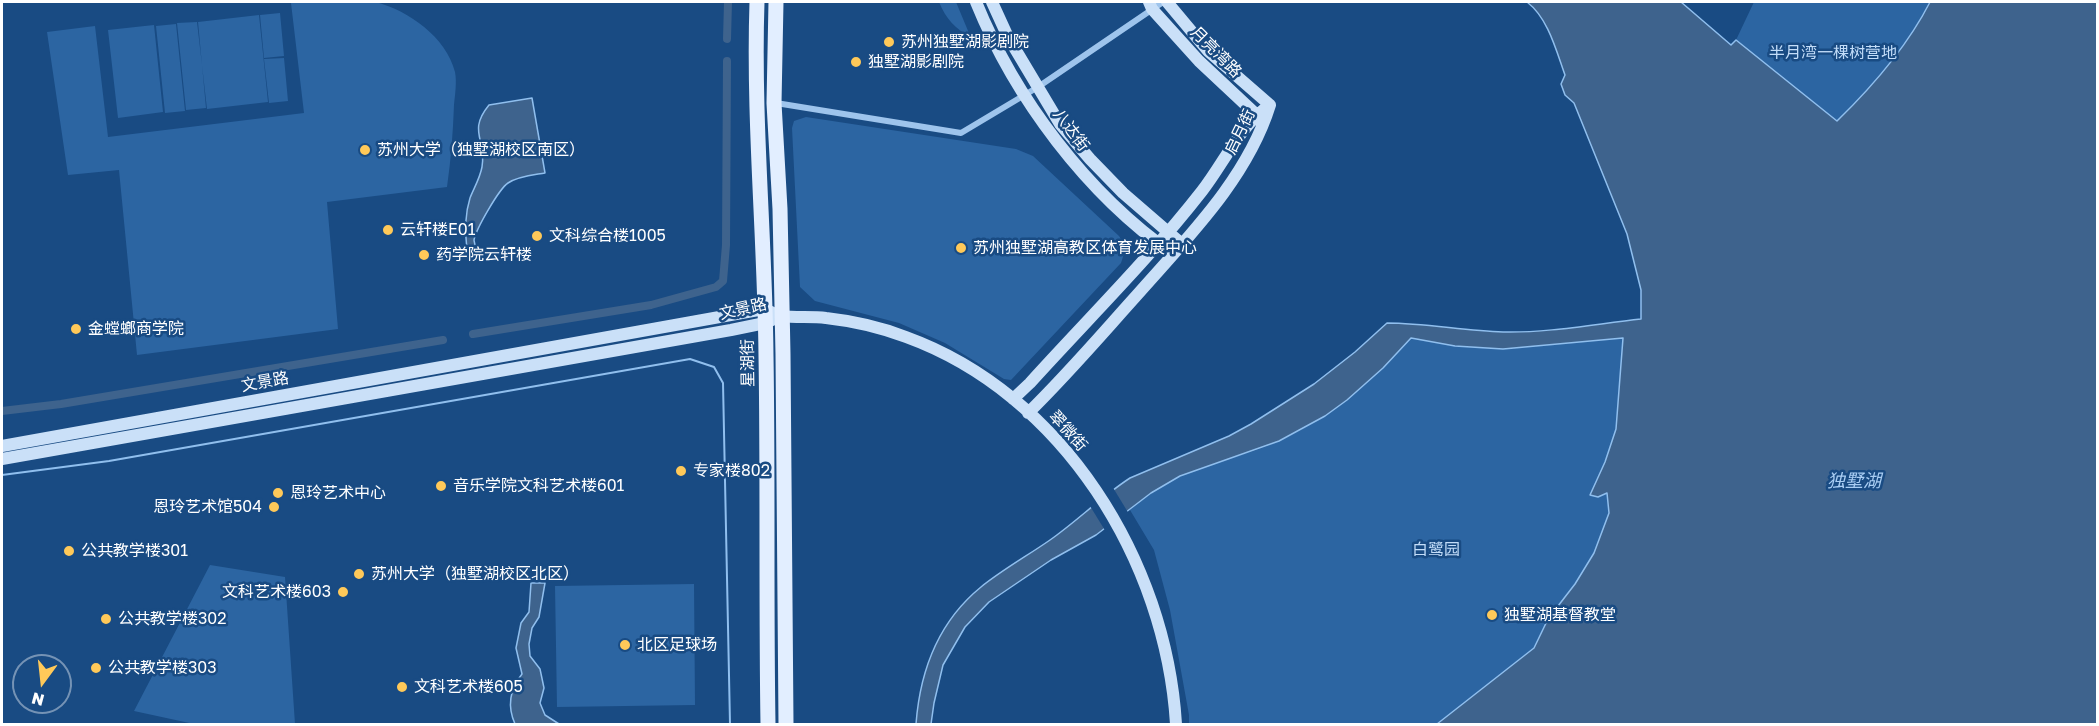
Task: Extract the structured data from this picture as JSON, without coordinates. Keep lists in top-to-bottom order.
{
  "streets": {
    "main road": ["星湖街"],
    "street": [
      "月亮湾路",
      "八达街",
      "启月街",
      "文景路",
      "翠微街"
    ]
  },
  "crossings": [
    ["月亮湾路", "启月街"],
    ["八达街", "启月街"],
    ["启月街", "翠微街"],
    ["文景路", "星湖街"],
    ["文景路", "翠微街"]
  ],
  "water": ["独墅湖"],
  "parks": ["半月湾一棵树营地", "白鹭园"],
  "places": [
    "苏州独墅湖影剧院",
    "独墅湖影剧院",
    "苏州大学（独墅湖校区南区）",
    "云轩楼E01",
    "文科综合楼1005",
    "苏州独墅湖高教区体育发展中心",
    "药学院云轩楼",
    "金螳螂商学院",
    "专家楼802",
    "音乐学院文科艺术楼601",
    "恩玲艺术中心",
    "恩玲艺术馆504",
    "公共教学楼301",
    "苏州大学（独墅湖校区北区）",
    "文科艺术楼603",
    "独墅湖基督教堂",
    "公共教学楼302",
    "北区足球场",
    "公共教学楼303",
    "文科艺术楼605"
  ],
  "north": "bottom"
}
